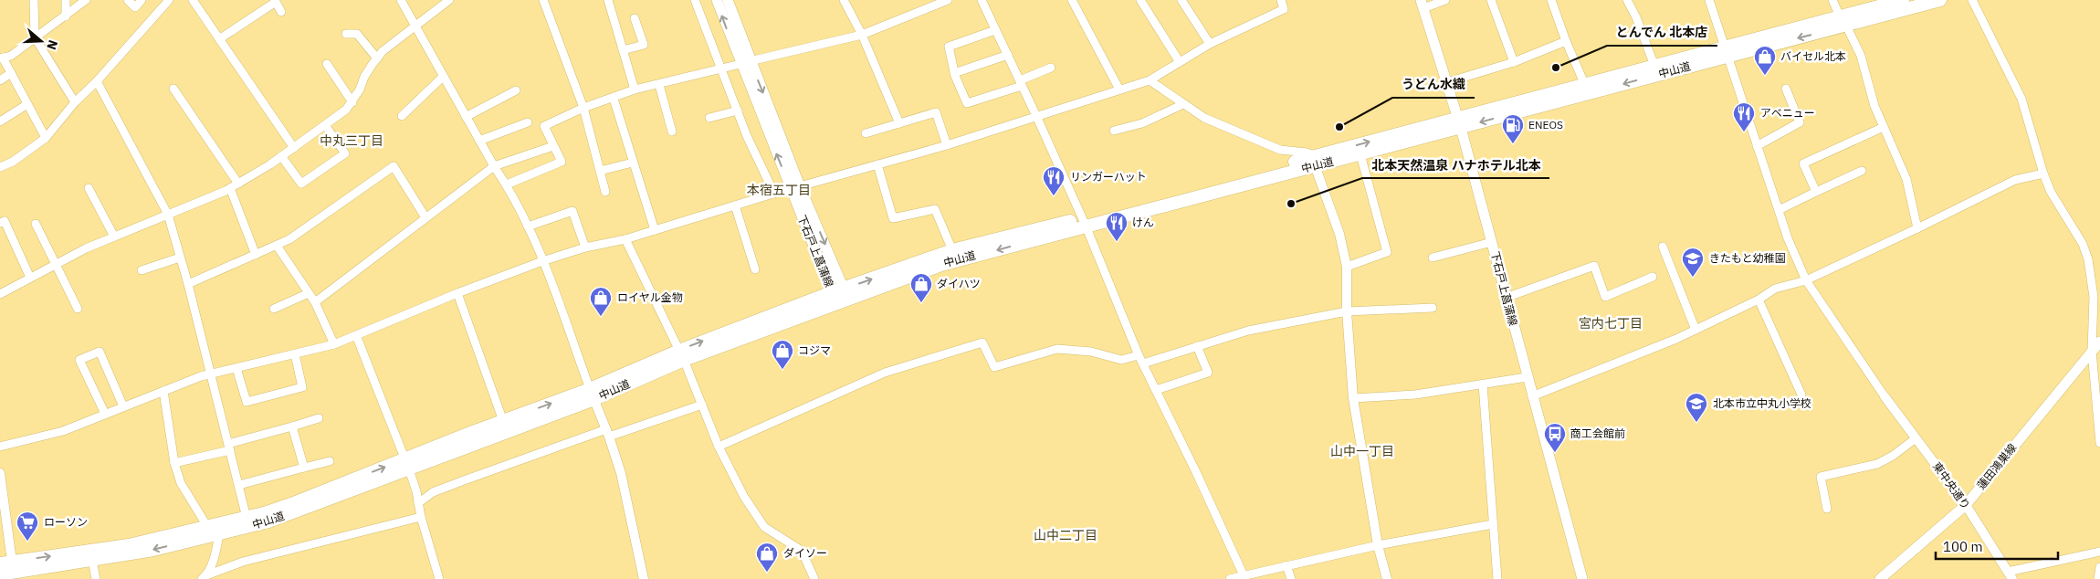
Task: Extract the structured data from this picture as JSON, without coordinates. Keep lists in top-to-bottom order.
{
  "streets": {
    "highway": ["中山道"],
    "main road": ["下石戸上菖蒲線", "蓮田鴻巣線"],
    "street": ["東中央通り"]
  },
  "crossings": [
    ["中山道", "下石戸上菖蒲線"],
    ["蓮田鴻巣線", "東中央通り"]
  ],
  "districts": [
    "中丸三丁目",
    "本宿五丁目",
    "宮内七丁目",
    "山中一丁目",
    "山中二丁目"
  ],
  "places": {
    "other": ["とんでん 北本店", "うどん水織", "北本天然温泉 ハナホテル北本"],
    "shop": [
      "バイセル北本",
      "ダイハツ",
      "ロイヤル金物",
      "コジマ",
      "ダイソー"
    ],
    "restaurant": ["アベニュー", "リンガーハット", "けん"],
    "fuel station": ["ENEOS"],
    "school or university": ["きたもと幼稚園", "北本市立中丸小学校"],
    "bus stop": ["商工会館前"],
    "supermarket": ["ローソン"]
  },
  "scale_bar": "100 m",
  "north": "right"
}
